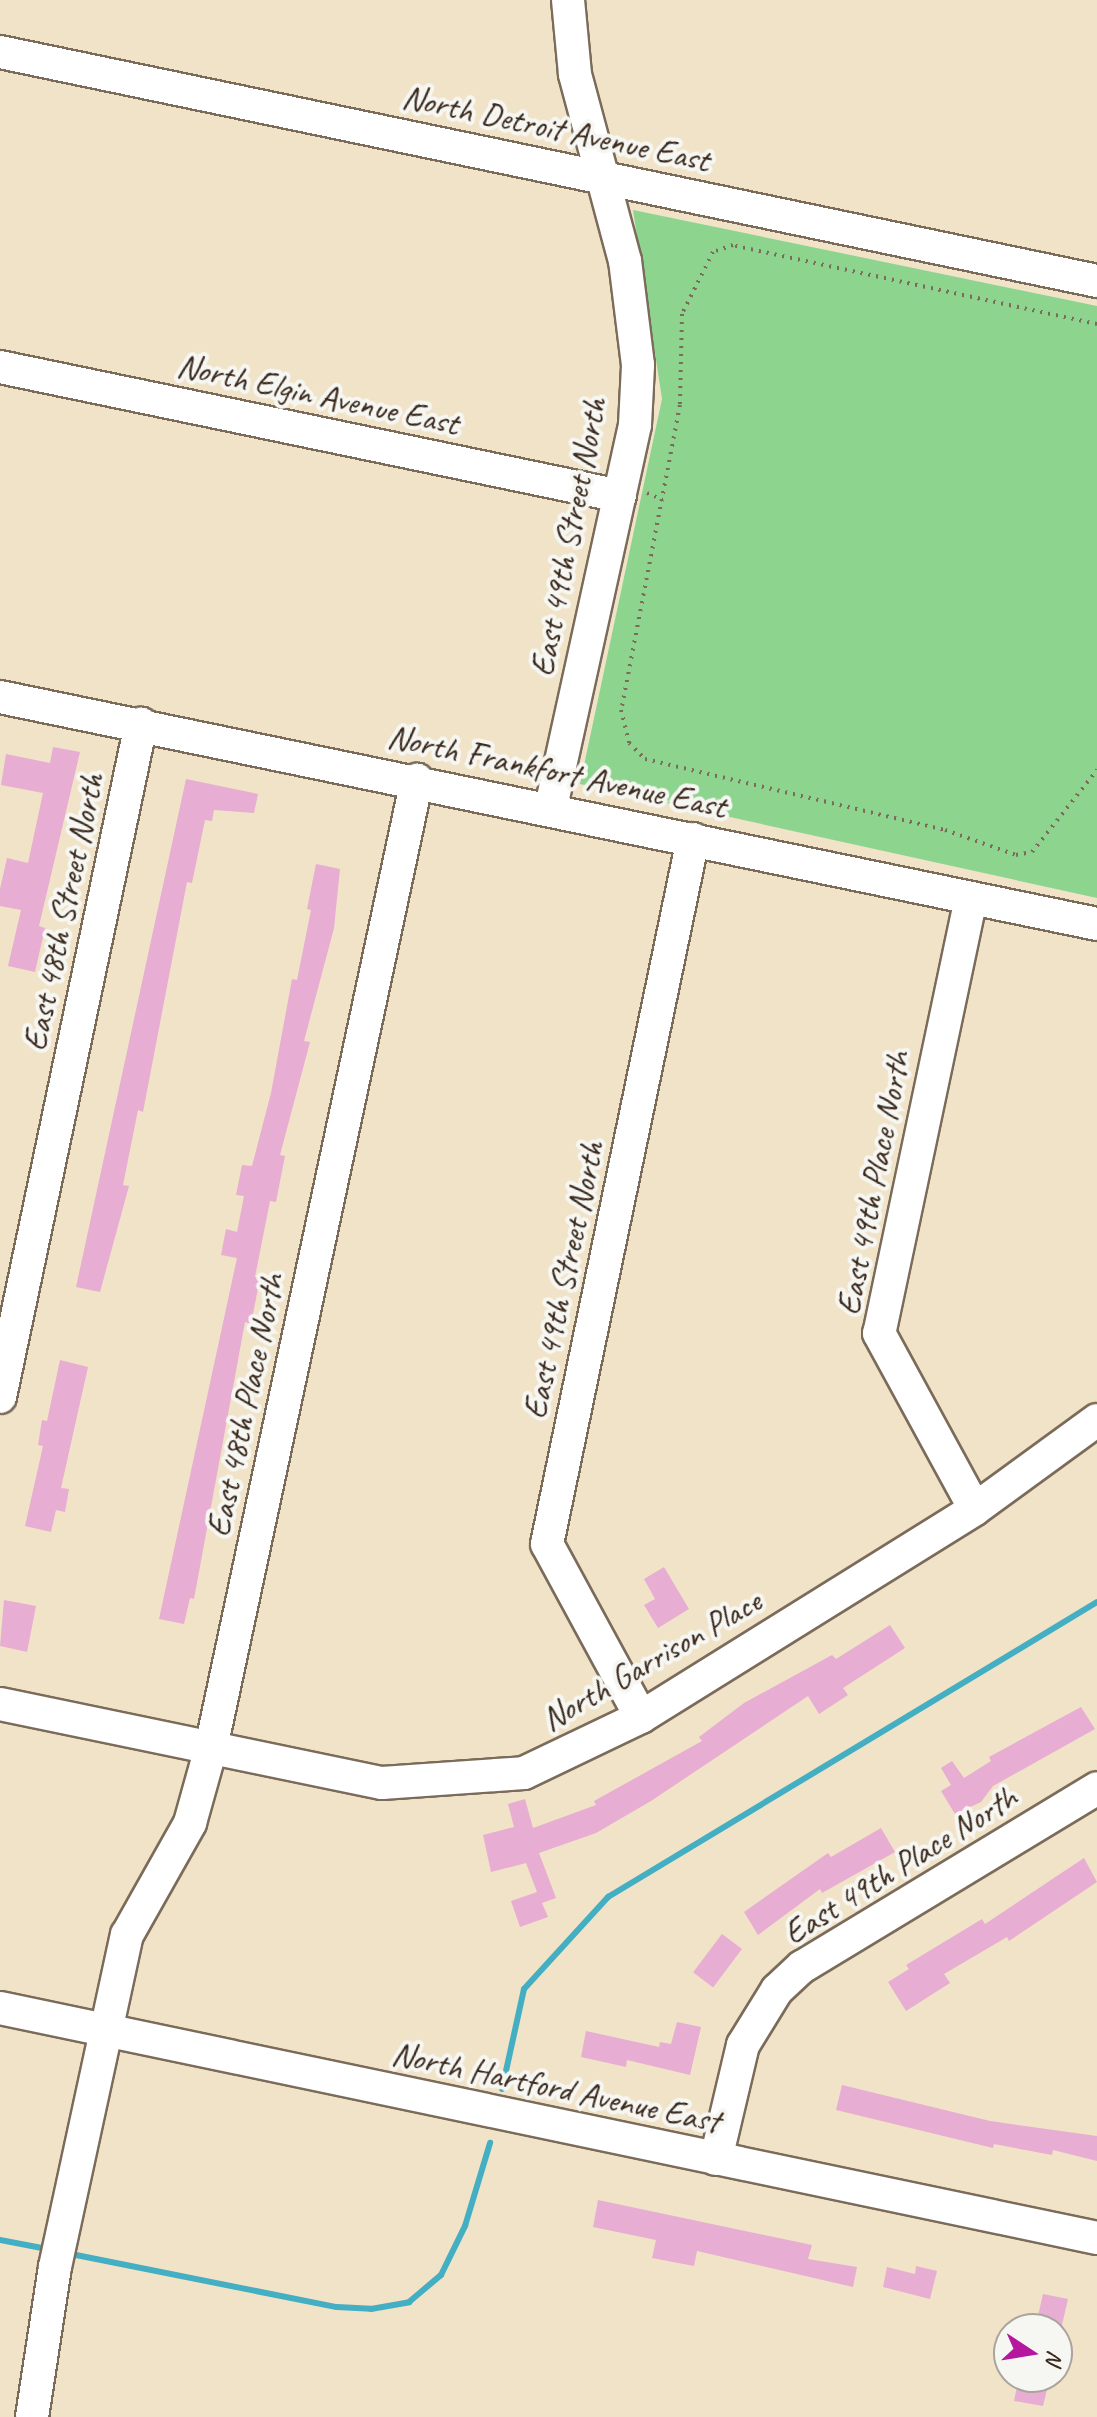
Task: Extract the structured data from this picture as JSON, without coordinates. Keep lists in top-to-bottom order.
{
  "streets": {
    "street": [
      "North Detroit Avenue East",
      "North Elgin Avenue East",
      "East 49th Street North",
      "North Frankfort Avenue East",
      "East 48th Street North",
      "East 49th Place North",
      "East 48th Place North",
      "North Garrison Place",
      "North Hartford Avenue East"
    ]
  },
  "crossings": [
    ["North Detroit Avenue East", "East 49th Street North"],
    ["North Elgin Avenue East", "East 49th Street North"],
    ["East 49th Street North", "North Frankfort Avenue East"],
    ["East 49th Street North", "North Garrison Place"],
    ["North Frankfort Avenue East", "East 48th Street North"],
    ["North Frankfort Avenue East", "East 49th Place North"],
    ["North Frankfort Avenue East", "East 48th Place North"],
    ["East 49th Place North", "North Garrison Place"],
    ["East 49th Place North", "North Hartford Avenue East"],
    ["East 48th Place North", "North Garrison Place"],
    ["East 48th Place North", "North Hartford Avenue East"]
  ],
  "north": "right"
}
